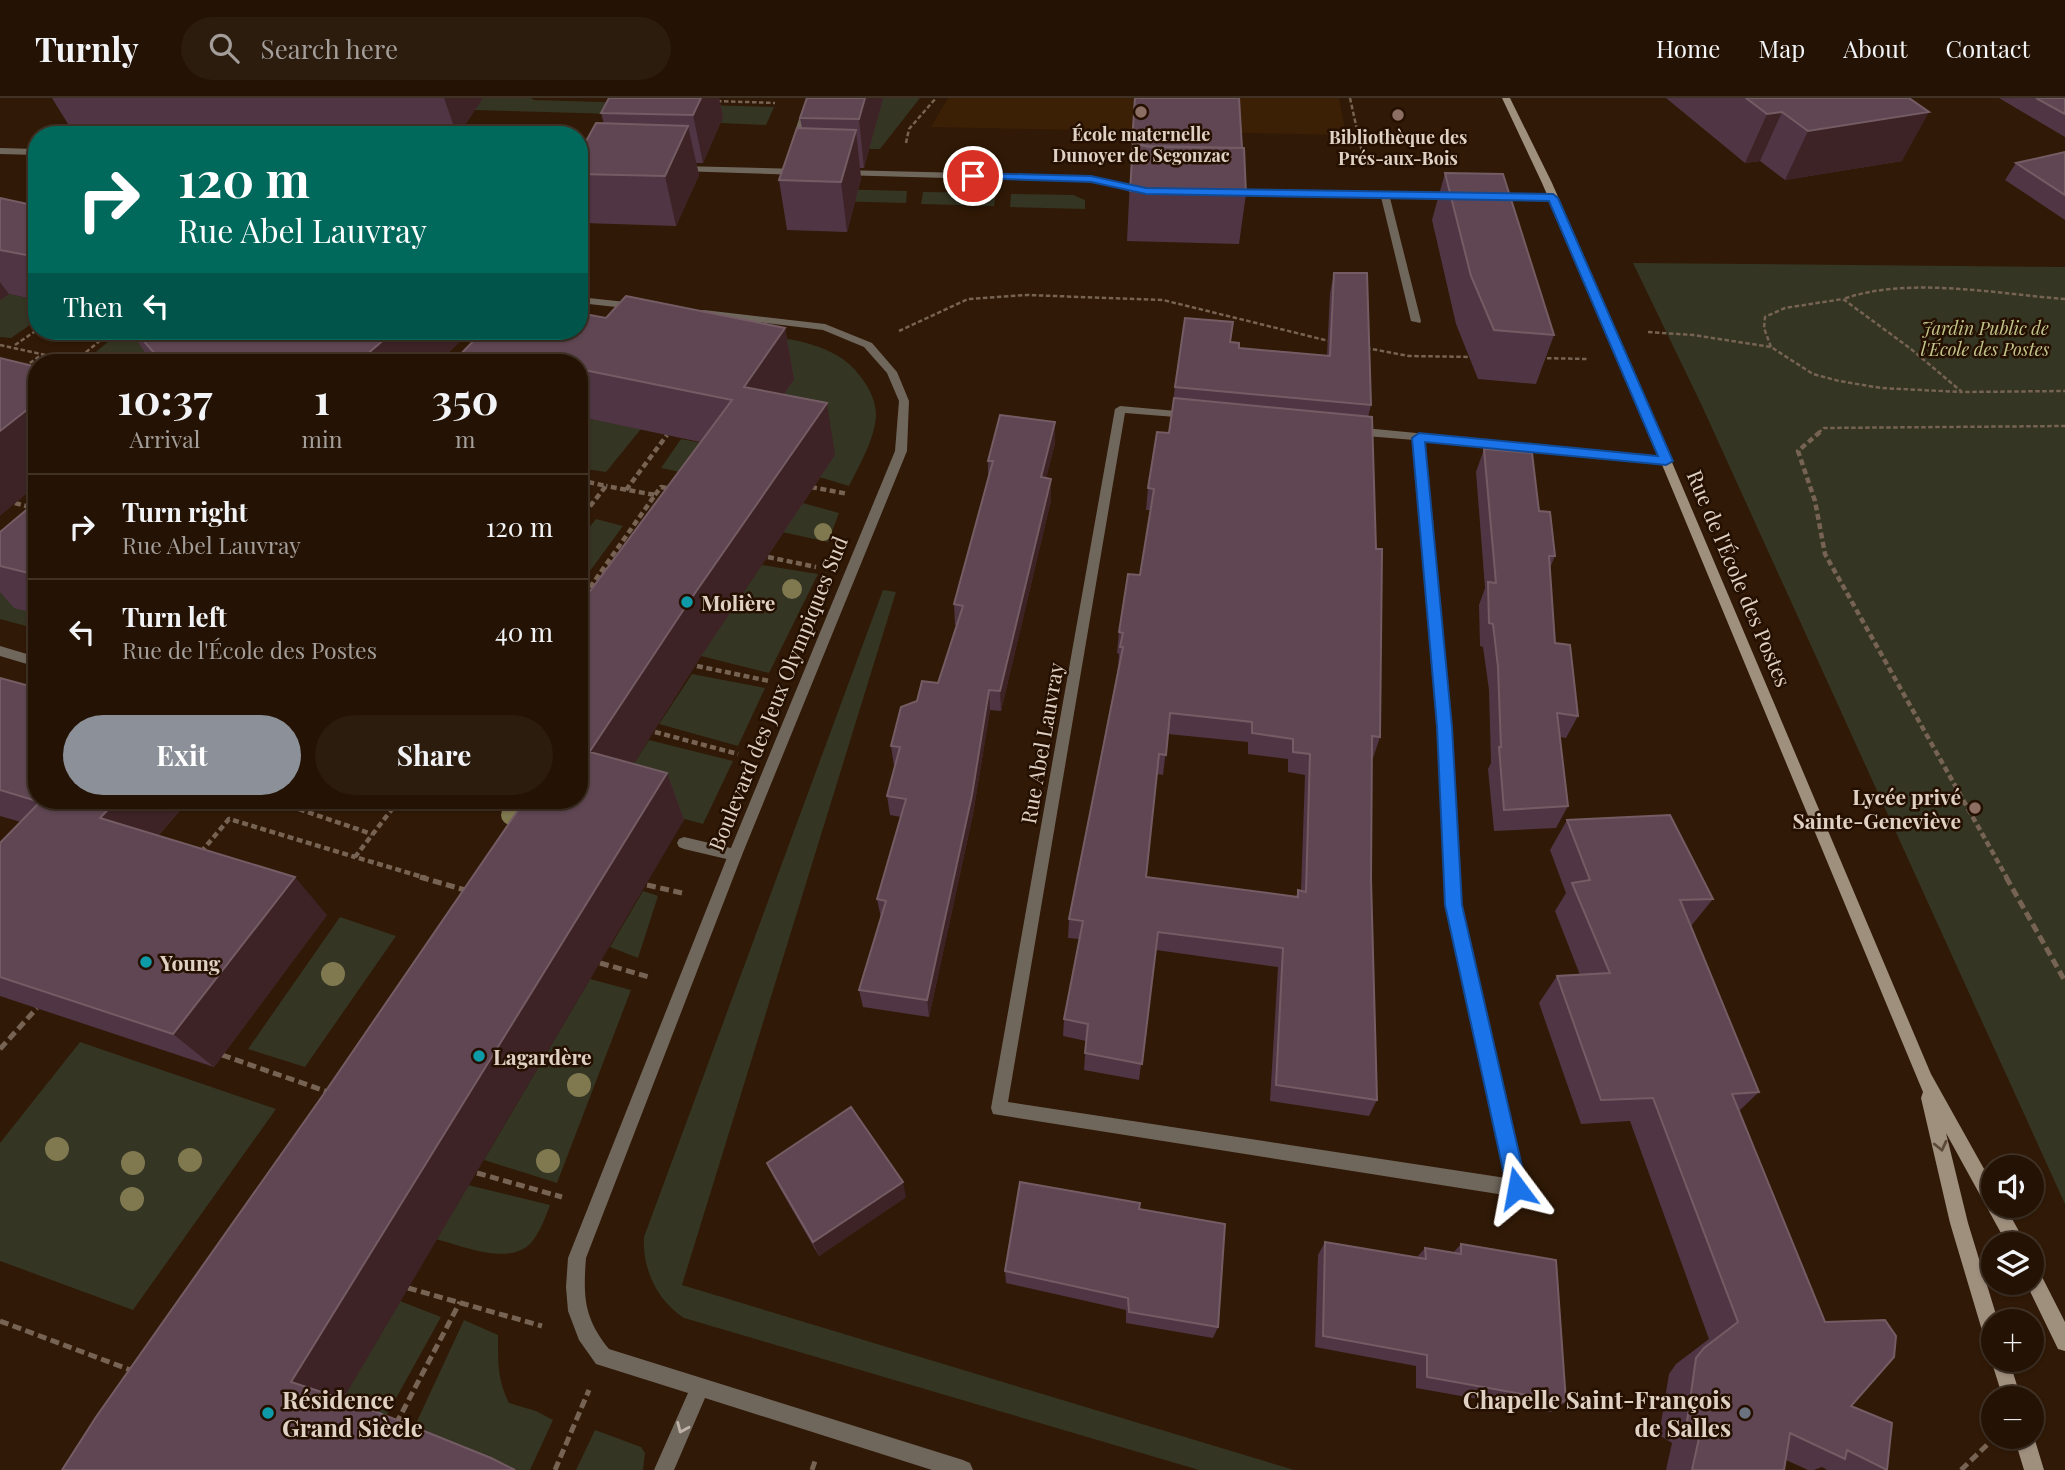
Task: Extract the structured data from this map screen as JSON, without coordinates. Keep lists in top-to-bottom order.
{
  "streets": {
    "main road": ["Rue de l'École des Postes"],
    "street": ["Boulevard des Jeux Olympiques Sud", "Rue Abel Lauvray"]
  },
  "parks": ["Jardin Public de l'École des Postes"],
  "places": [
    "École maternelle Dunoyer de Segonzac",
    "Bibliothèque des Prés-aux-Bois",
    "Molière",
    "Lycée privé Sainte-Geneviève",
    "Young",
    "Lagardère",
    "Résidence Grand Siècle",
    "Chapelle Saint-François de Salles"
  ],
  "page": {
    "header": "Turnly",
    "search": "Search here",
    "nav": [
      "Home",
      "Map",
      "About",
      "Contact"
    ],
    "turn": ["120 m", "Rue Abel Lauvray"],
    "then": "Then",
    "eta": [
      "10:37",
      "Arrival",
      "1",
      "min",
      "350",
      "m"
    ],
    "list": [
      {
        "name": "Turn right",
        "note": "Rue Abel Lauvray",
        "value": "120 m"
      },
      {
        "name": "Turn left",
        "note": "Rue de l'École des Postes",
        "value": "40 m"
      }
    ],
    "buttons": ["Exit", "Share"],
    "map_buttons": ["+", "−"]
  }
}
